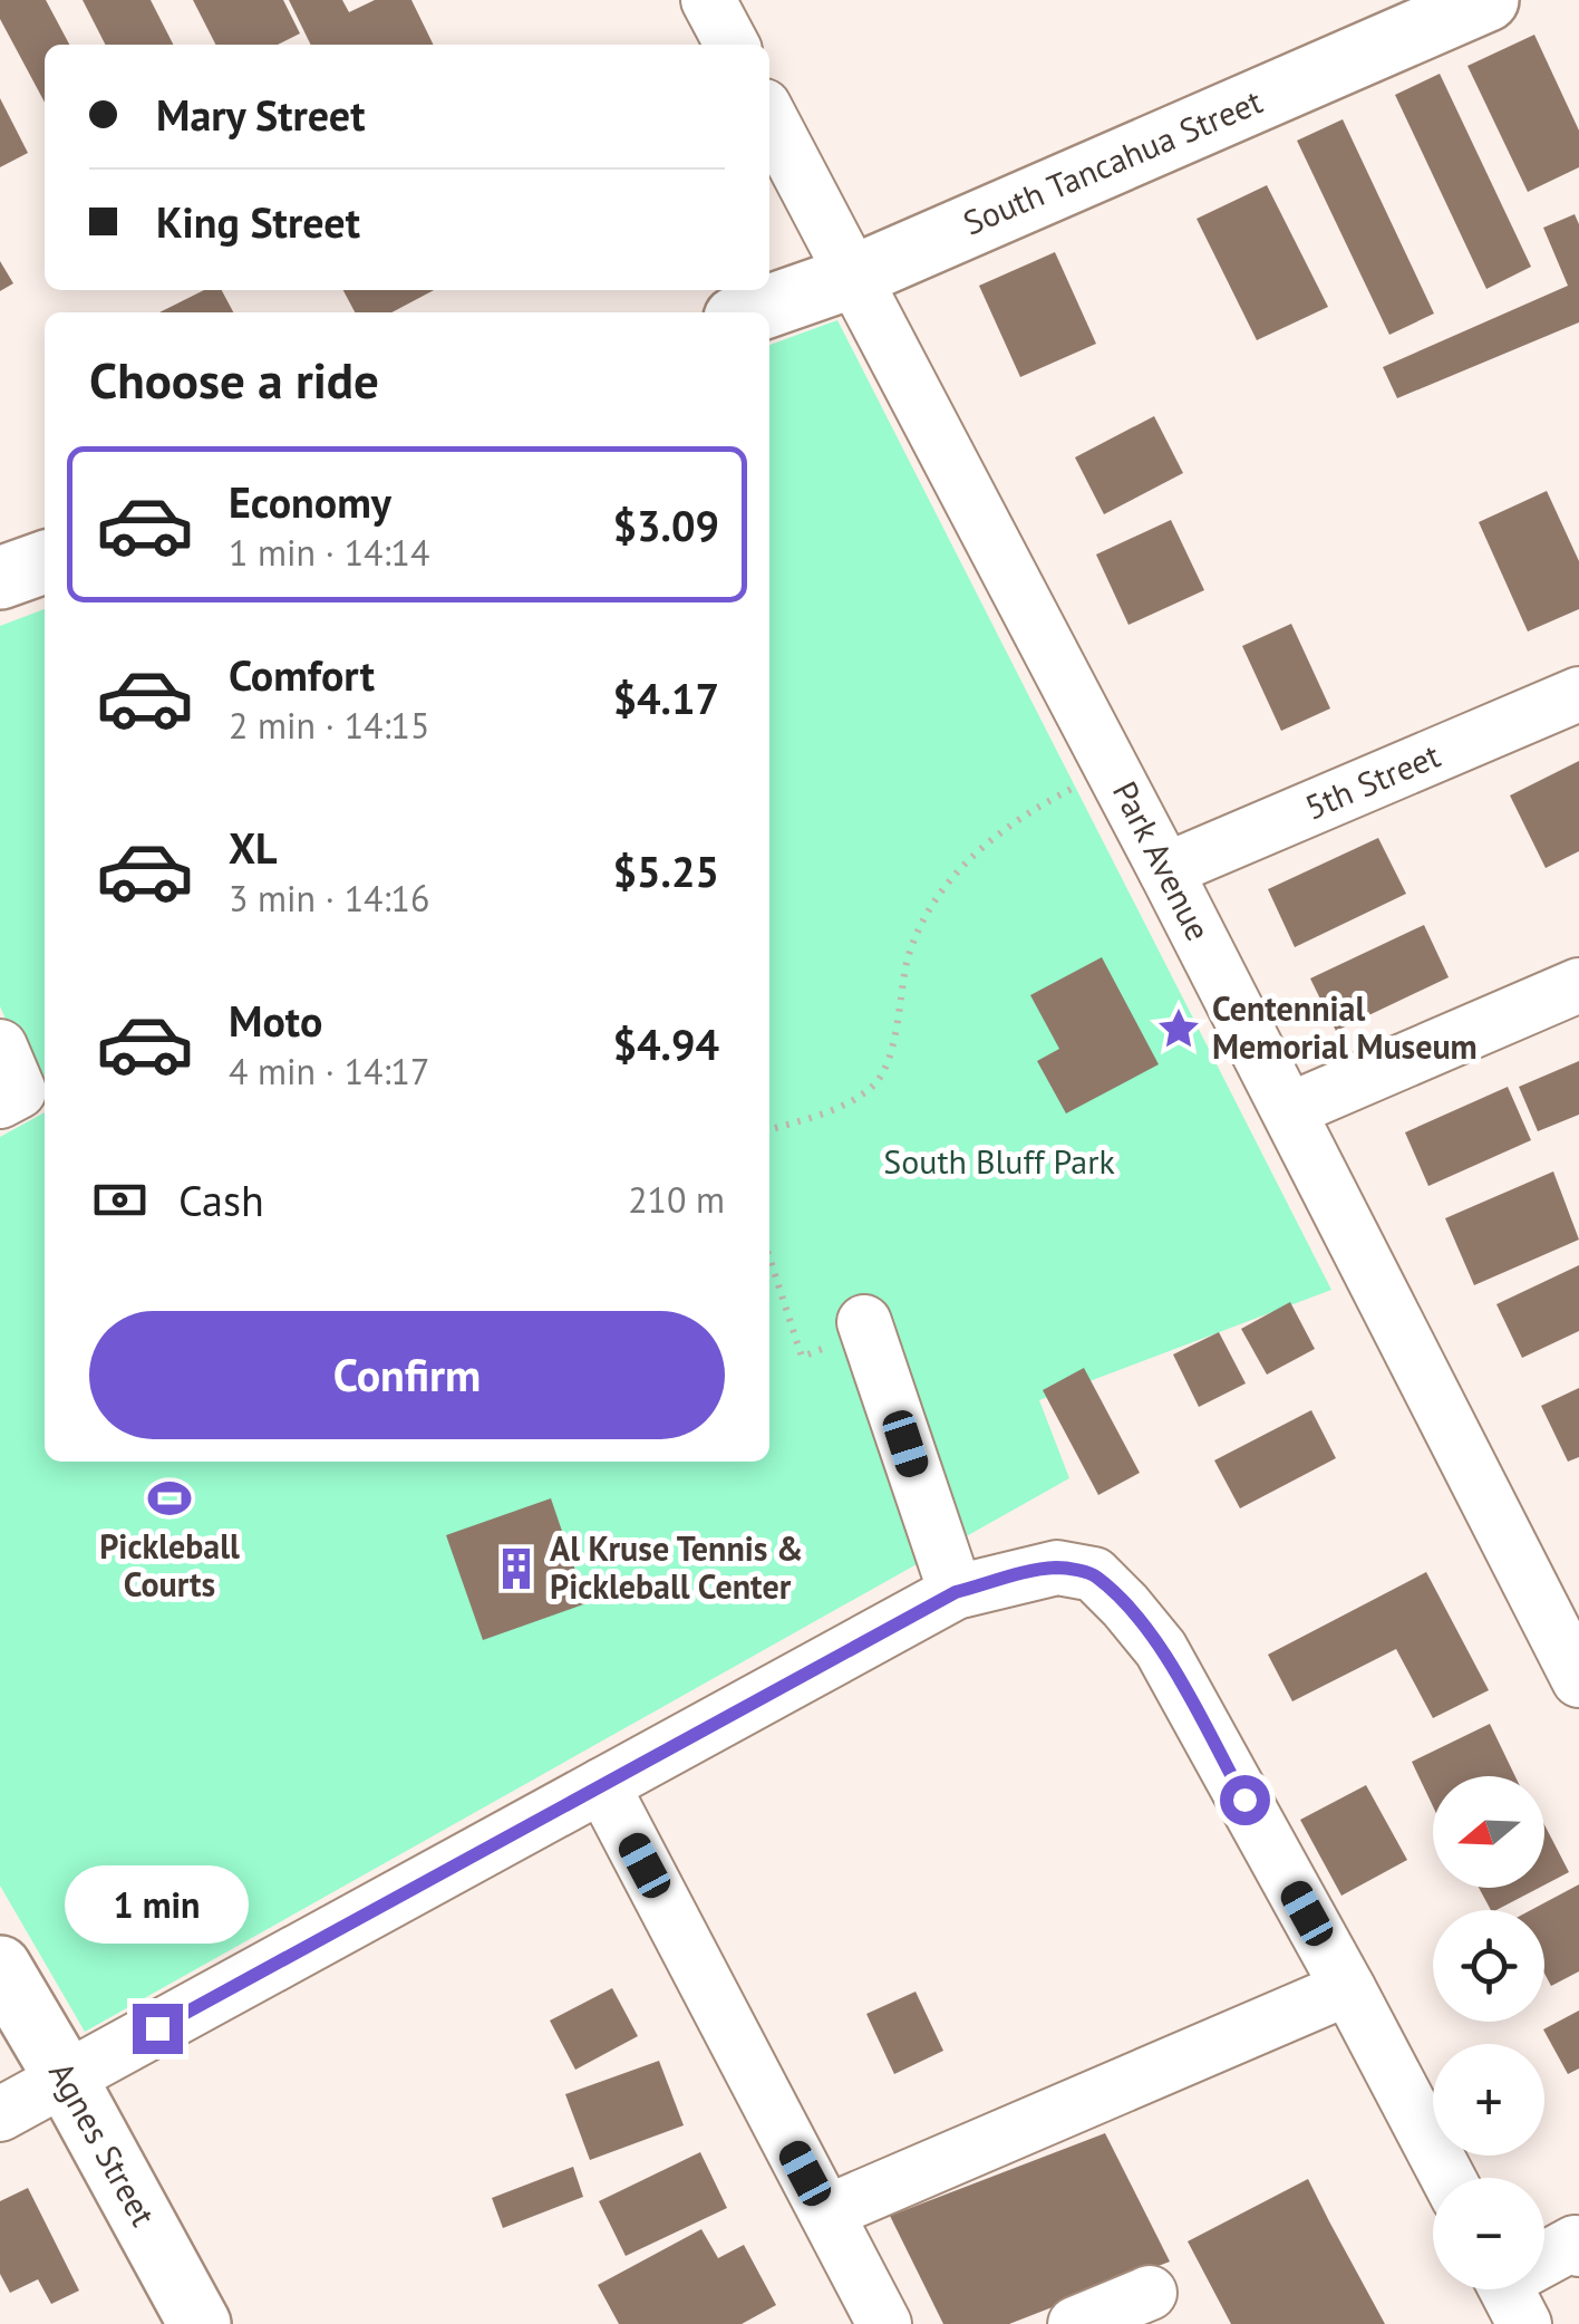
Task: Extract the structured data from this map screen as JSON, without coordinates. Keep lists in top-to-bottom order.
{
  "streets": {
    "main road": ["South Tancahua Street", "Agnes Street"],
    "street": ["5th Street", "Park Avenue"]
  },
  "crossings": [
    ["South Tancahua Street", "Park Avenue"],
    ["5th Street", "Park Avenue"]
  ],
  "parks": ["South Bluff Park"],
  "places": {
    "place": ["Centennial Memorial Museum"],
    "sports": ["Pickleball Courts"],
    "building": ["Al Kruse Tennis & Pickleball Center"]
  },
  "north": "left",
  "page": {
    "banner": ["Mary Street", "King Street"],
    "heading": "Choose a ride",
    "list": [
      {
        "name": "Economy",
        "note": "1 min · 14:14",
        "value": "$3.09"
      },
      {
        "name": "Comfort",
        "note": "2 min · 14:15",
        "value": "$4.17"
      },
      {
        "name": "XL",
        "note": "3 min · 14:16",
        "value": "$5.25"
      },
      {
        "name": "Moto",
        "note": "4 min · 14:17",
        "value": "$4.94"
      }
    ],
    "pay": ["Cash", "210 m"],
    "buttons": "Confirm",
    "map_buttons": ["+", "−"],
    "bubble": "1 min"
  }
}
